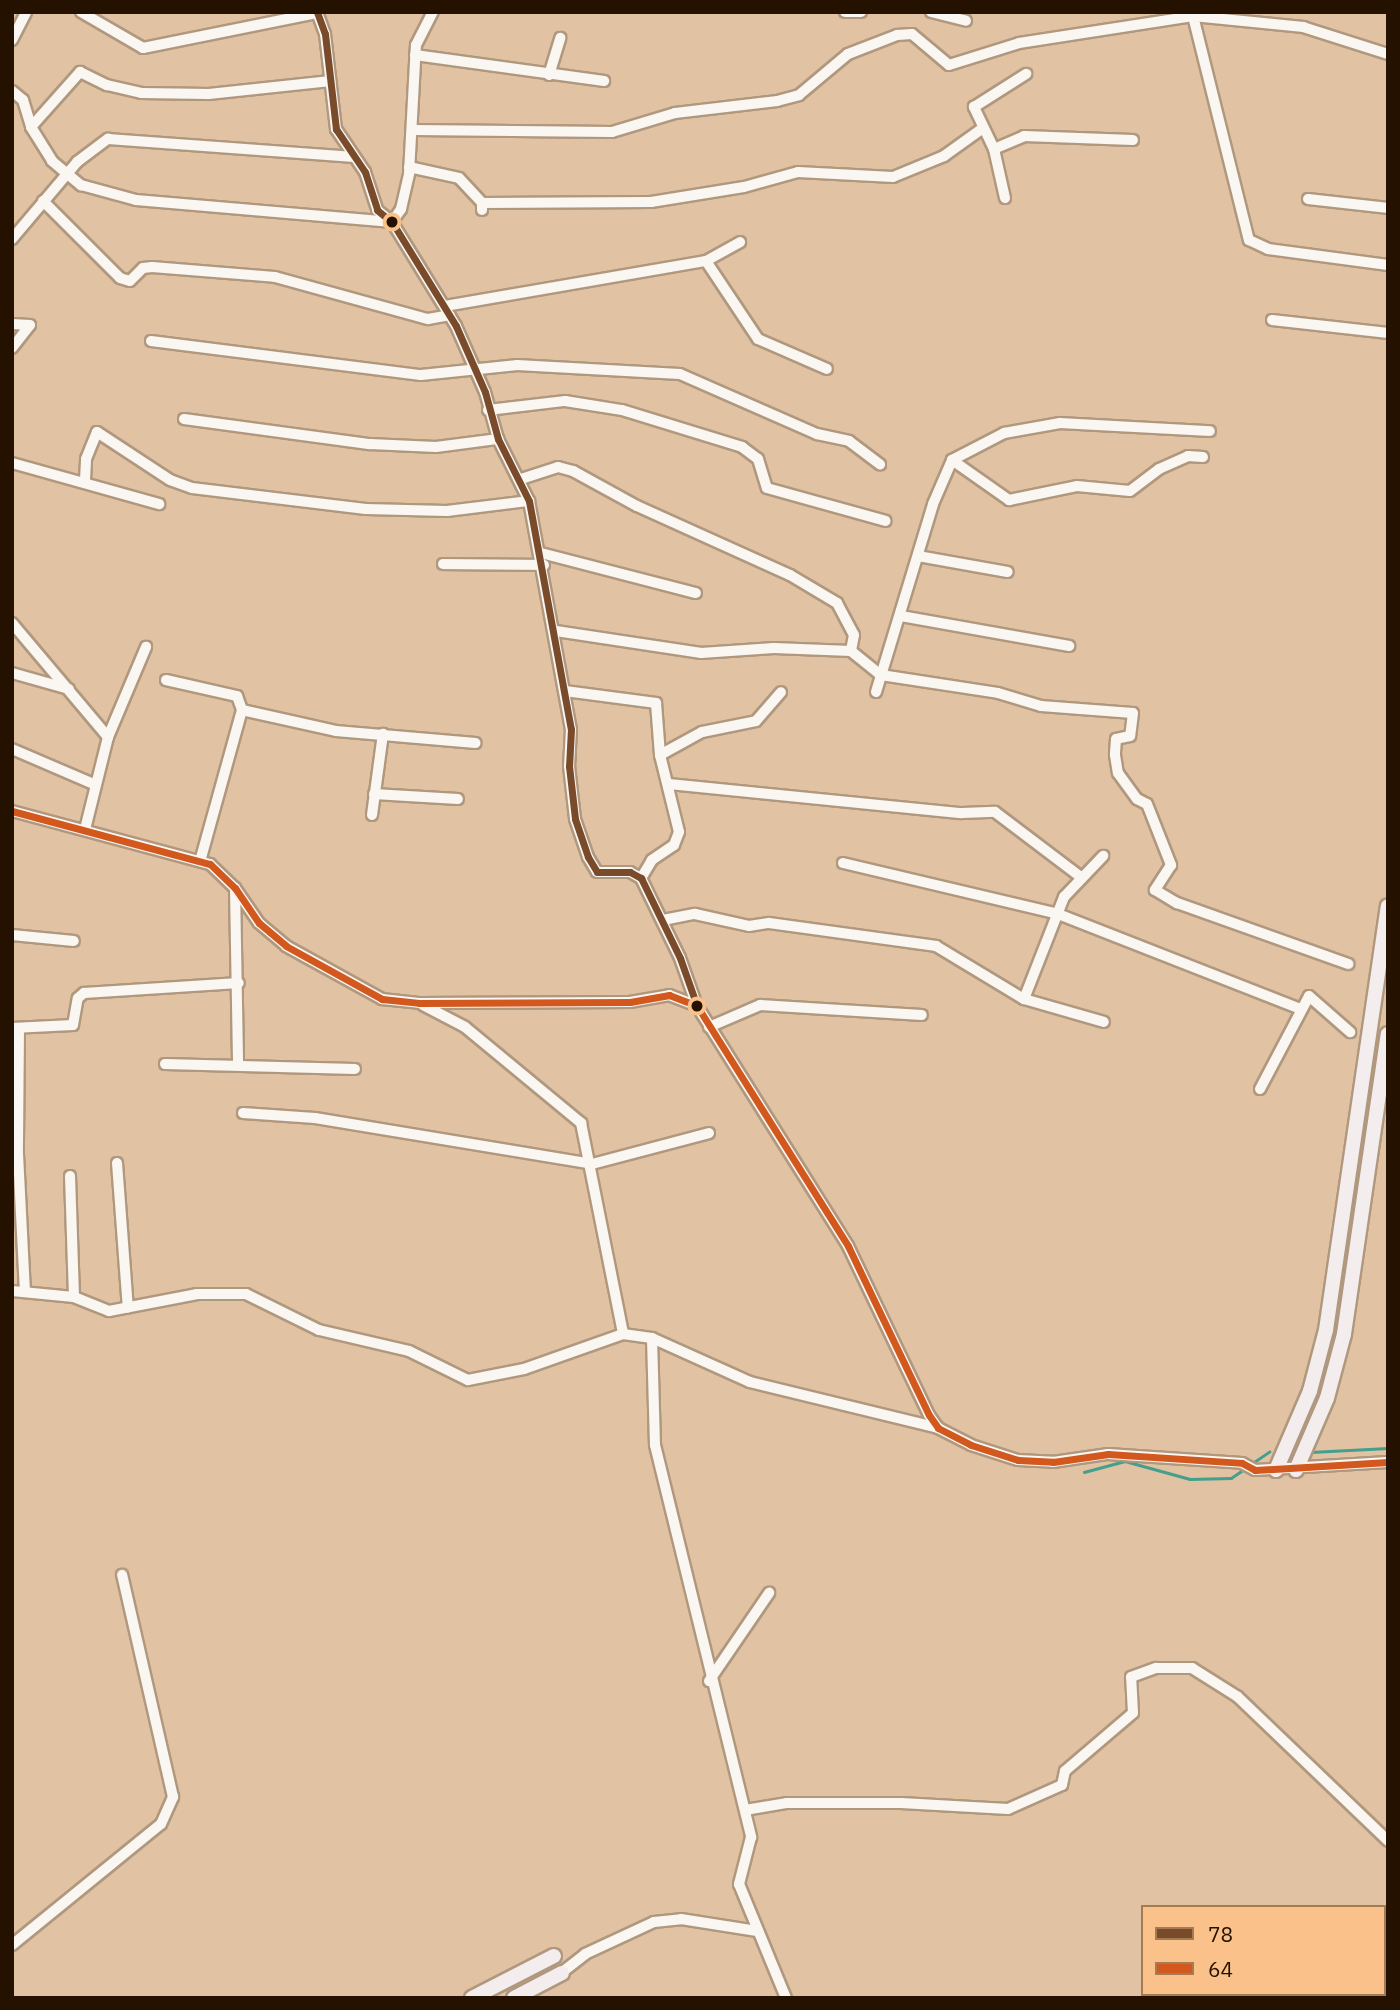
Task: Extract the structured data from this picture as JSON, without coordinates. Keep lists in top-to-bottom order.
{
  "lines": ["transit line 78", "transit line 64"],
  "legend": ["78", "64"]
}
